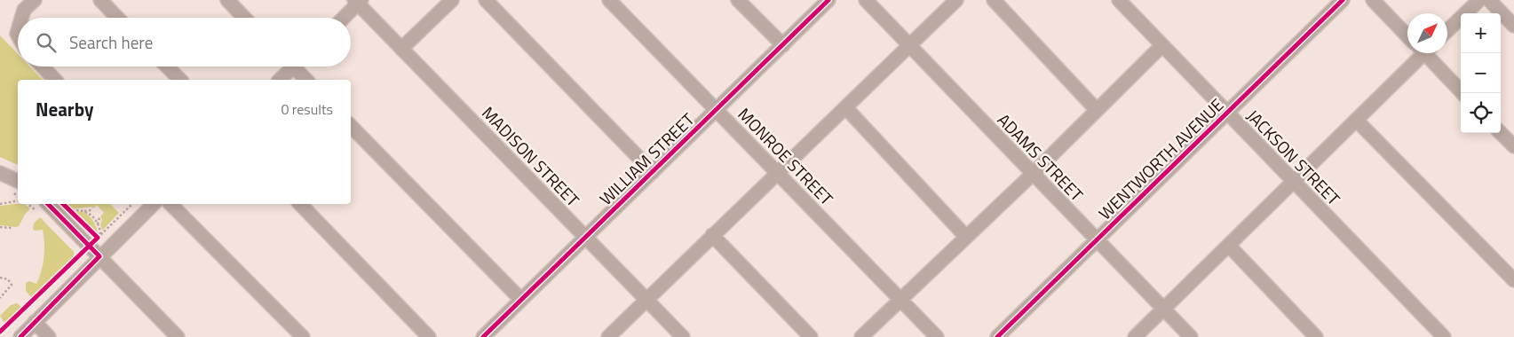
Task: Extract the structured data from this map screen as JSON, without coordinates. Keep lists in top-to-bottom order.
{
  "streets": {
    "street": [
      "MADISON STREET",
      "MONROE STREET",
      "ADAMS STREET",
      "JACKSON STREET",
      "WILLIAM STREET",
      "WENTWORTH AVENUE"
    ]
  },
  "crossings": [
    ["MADISON STREET", "WILLIAM STREET"],
    ["MONROE STREET", "WILLIAM STREET"],
    ["ADAMS STREET", "WENTWORTH AVENUE"],
    ["JACKSON STREET", "WENTWORTH AVENUE"]
  ],
  "north": "top right",
  "page": {
    "map_buttons": ["+", "−"],
    "search": "Search here",
    "heading": ["Nearby", "0 results"]
  }
}
